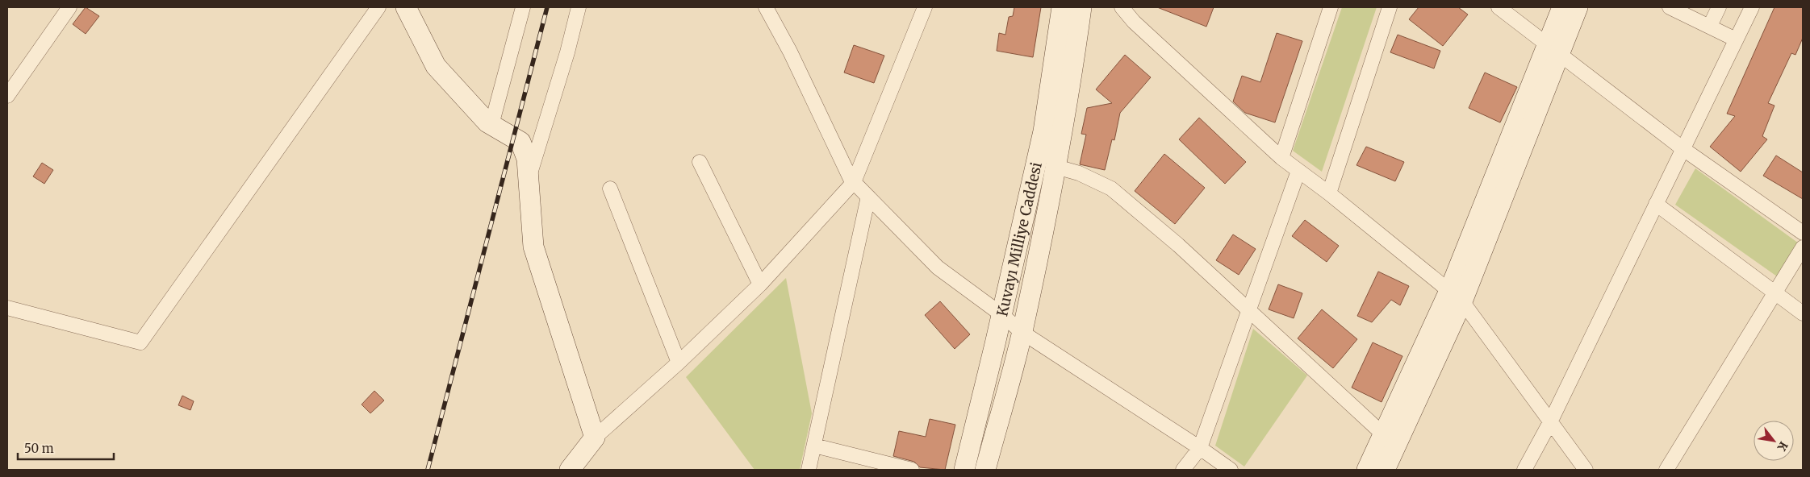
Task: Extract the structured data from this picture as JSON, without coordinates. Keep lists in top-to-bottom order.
{
  "streets": {
    "street": ["Kuvayı Milliye Caddesi"]
  },
  "scale_bar": "50 m",
  "north": "bottom right"
}
